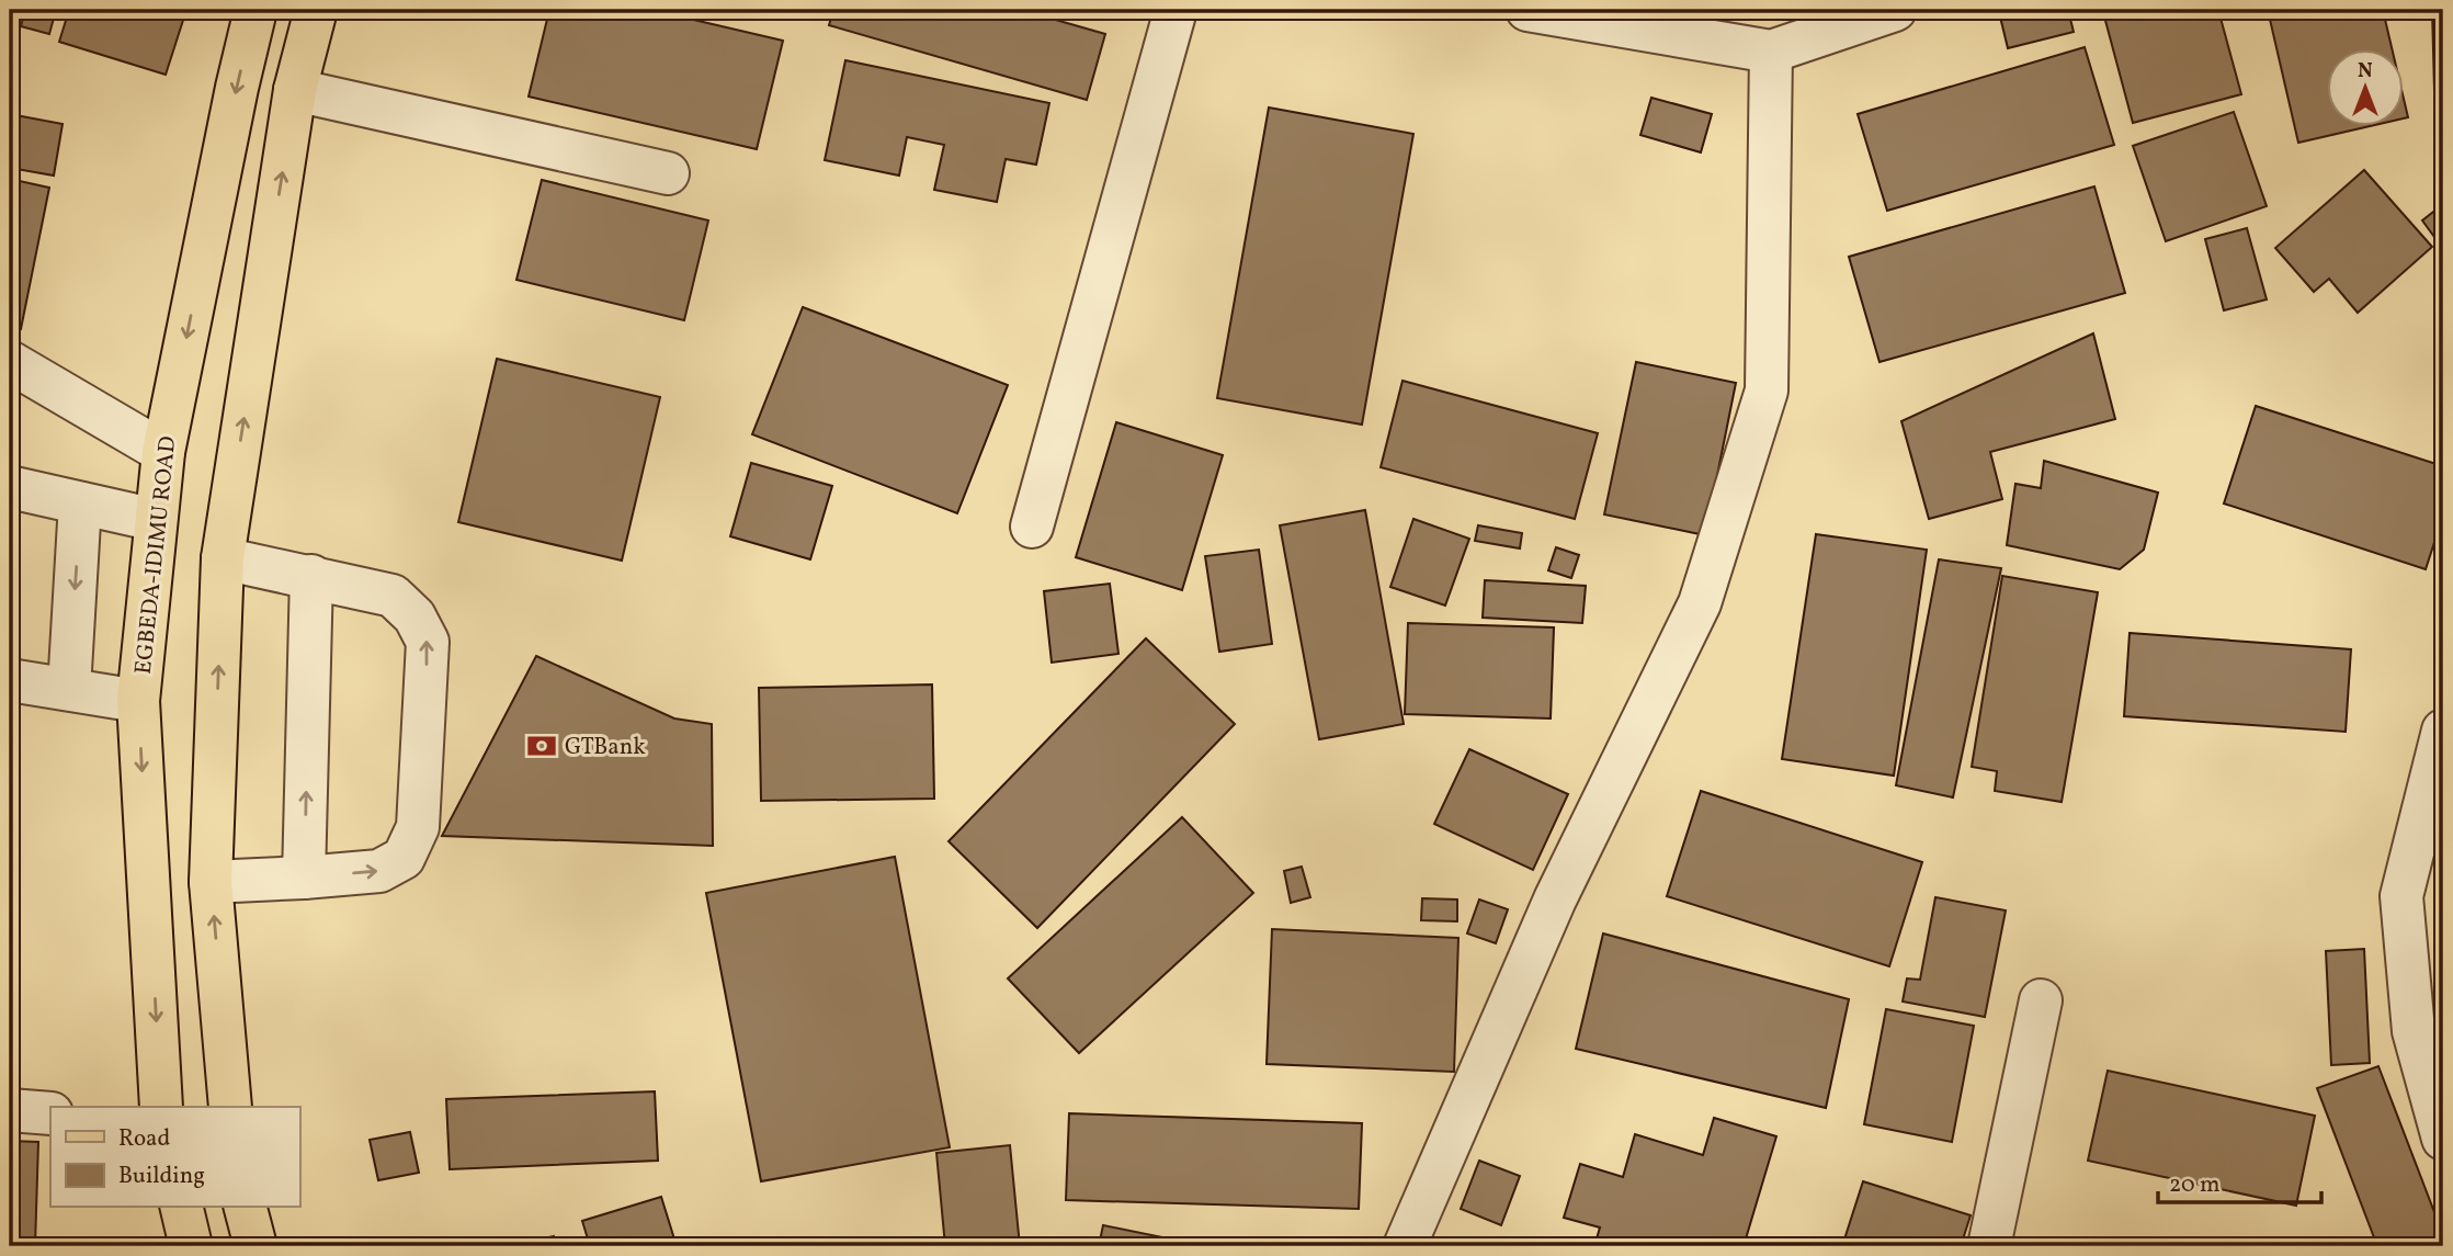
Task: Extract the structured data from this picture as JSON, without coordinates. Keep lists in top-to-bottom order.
{
  "streets": {
    "main road": ["EGBEDA-IDIMU ROAD"]
  },
  "places": {
    "bank": ["GTBank"]
  },
  "legend": ["Road", "Building"],
  "scale_bar": "20 m",
  "north": "top"
}
